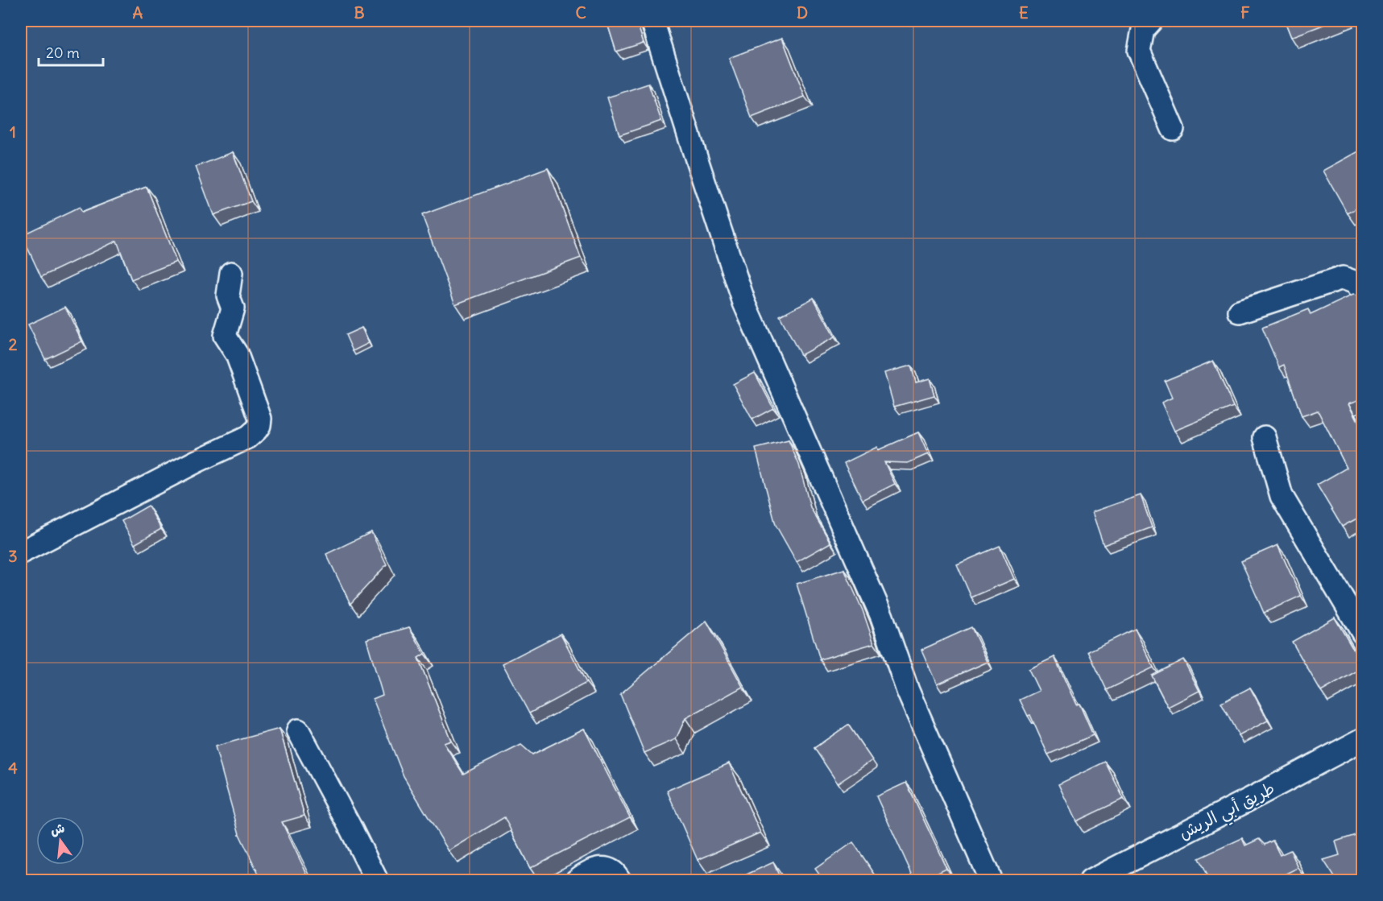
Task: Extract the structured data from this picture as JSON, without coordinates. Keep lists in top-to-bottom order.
{
  "streets": {
    "street": ["طريق أبي الريش"]
  },
  "scale_bar": "20 m",
  "north": "top",
  "grid": {
    "columns": [
      "A",
      "B",
      "C",
      "D",
      "E",
      "F"
    ],
    "rows": [
      "1",
      "2",
      "3",
      "4"
    ]
  }
}
